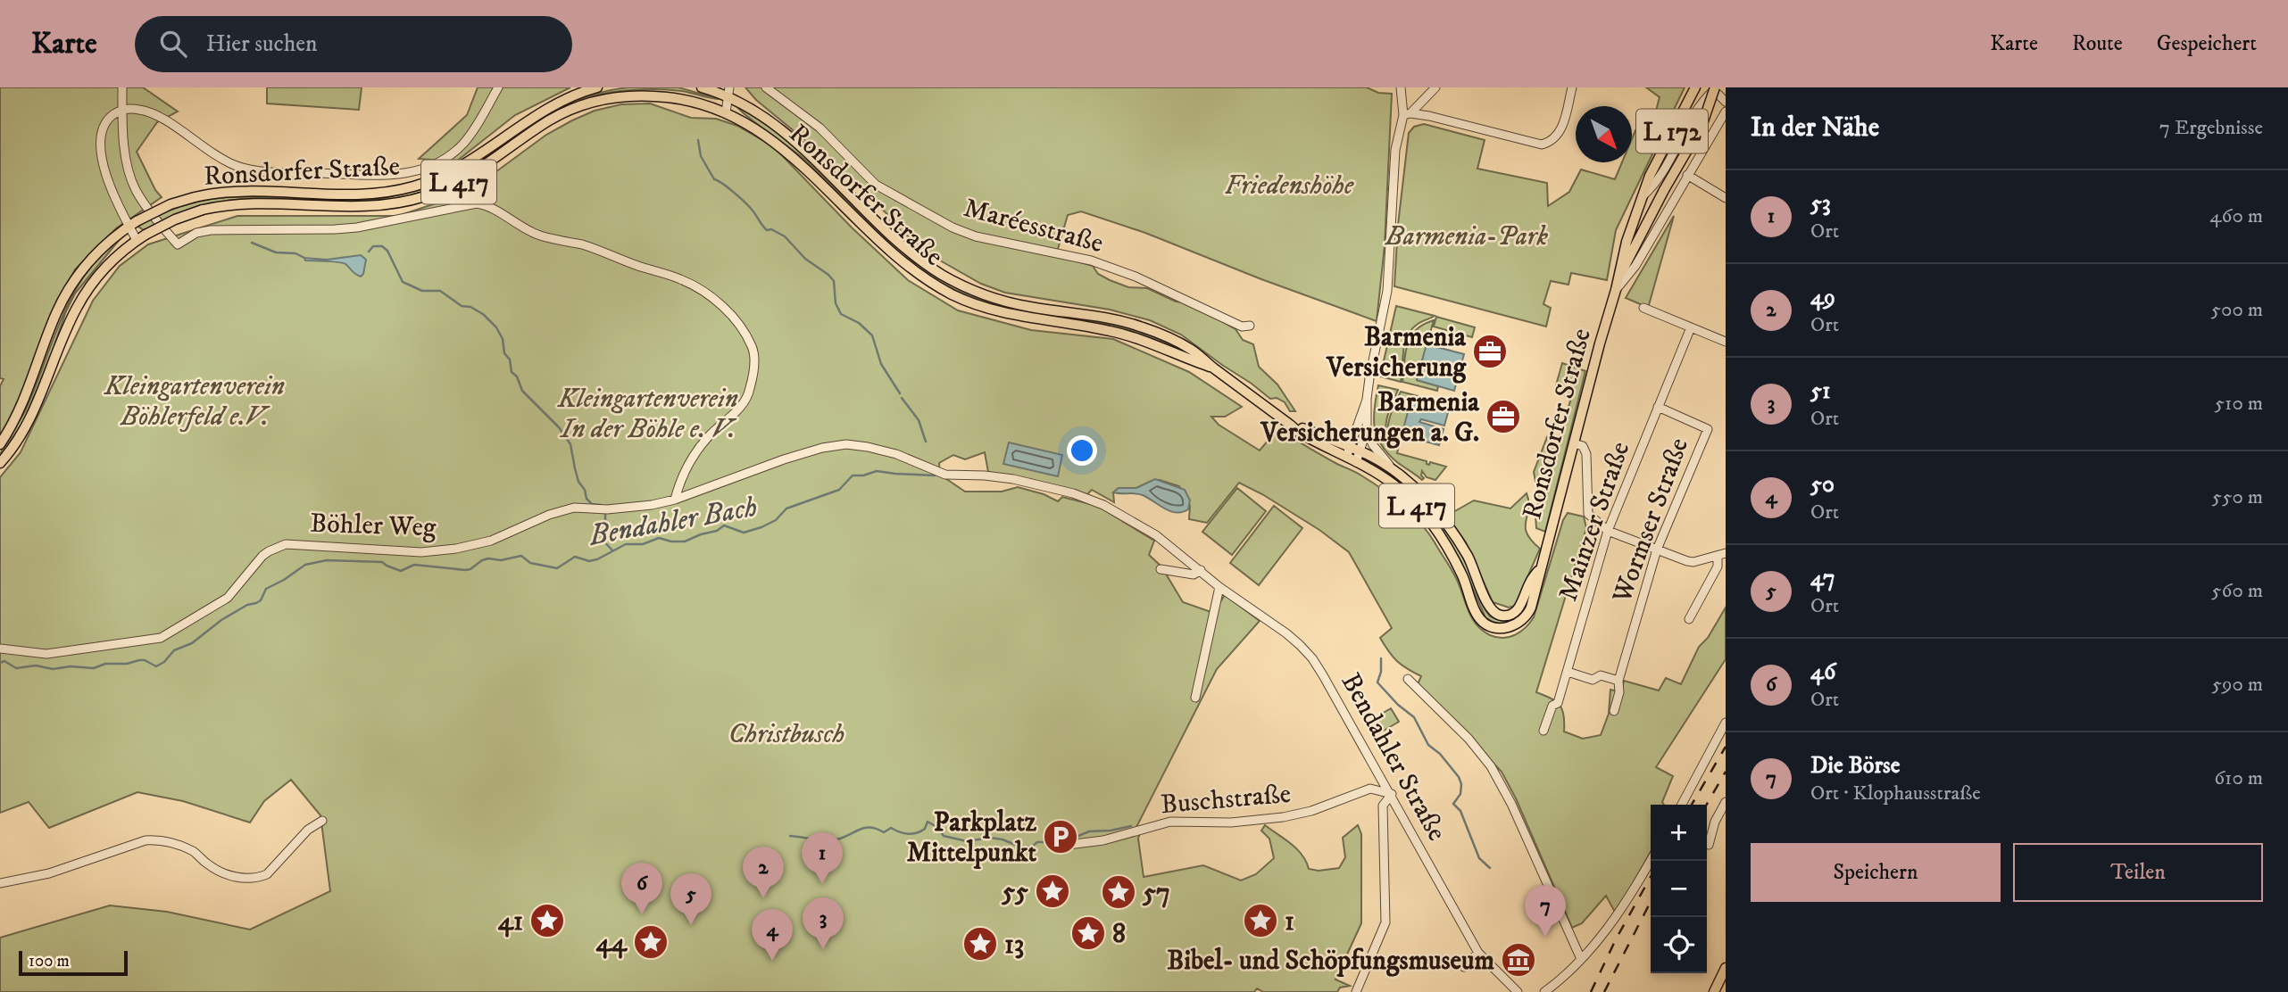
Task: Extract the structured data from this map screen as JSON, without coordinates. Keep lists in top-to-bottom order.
{
  "streets": {
    "main road": ["L 172", "Ronsdorfer Straße", "L 417"],
    "street": [
      "Maréesstraße",
      "Wormser Straße",
      "Mainzer Straße",
      "Böhler Weg",
      "Bendahler Straße",
      "Buschstraße"
    ]
  },
  "crossings": [
    ["L 172", "Ronsdorfer Straße"],
    ["Ronsdorfer Straße", "L 417"],
    ["Wormser Straße", "Mainzer Straße"],
    ["Böhler Weg", "Bendahler Straße"],
    ["Bendahler Straße", "Buschstraße"]
  ],
  "water": ["Bendahler Bach"],
  "parks": [
    "Friedenshöhe",
    "Barmenia-Park",
    "Kleingartenverein Böhlerfeld e.V.",
    "Kleingartenverein In der Böhle e. V.",
    "Christbusch"
  ],
  "places": {
    "office": ["Barmenia Versicherung", "Barmenia Versicherungen a. G."],
    "parking": ["Parkplatz Mittelpunkt"],
    "place": [
      "55",
      "57",
      "41",
      "1",
      "8",
      "44",
      "13"
    ],
    "museum": ["Bibel- und Schöpfungsmuseum"]
  },
  "scale_bar": "100 m",
  "north": "bottom right",
  "page": {
    "header": "Karte",
    "search": "Hier suchen",
    "nav": ["Karte", "Route", "Gespeichert"],
    "heading": ["In der Nähe", "7 Ergebnisse"],
    "list": [
      {
        "mark": "1",
        "name": "53",
        "note": "Ort",
        "value": "460 m"
      },
      {
        "mark": "2",
        "name": "49",
        "note": "Ort",
        "value": "500 m"
      },
      {
        "mark": "3",
        "name": "51",
        "note": "Ort",
        "value": "510 m"
      },
      {
        "mark": "4",
        "name": "50",
        "note": "Ort",
        "value": "550 m"
      },
      {
        "mark": "5",
        "name": "47",
        "note": "Ort",
        "value": "560 m"
      },
      {
        "mark": "6",
        "name": "46",
        "note": "Ort",
        "value": "590 m"
      },
      {
        "mark": "7",
        "name": "Die Börse",
        "note": "Ort · Klophausstraße",
        "value": "610 m"
      }
    ],
    "map_buttons": ["+", "−"],
    "buttons": ["Speichern", "Teilen"],
    "pins": [
      "1",
      "2",
      "6",
      "5",
      "7",
      "3",
      "4"
    ],
    "scale": "100 m"
  }
}
